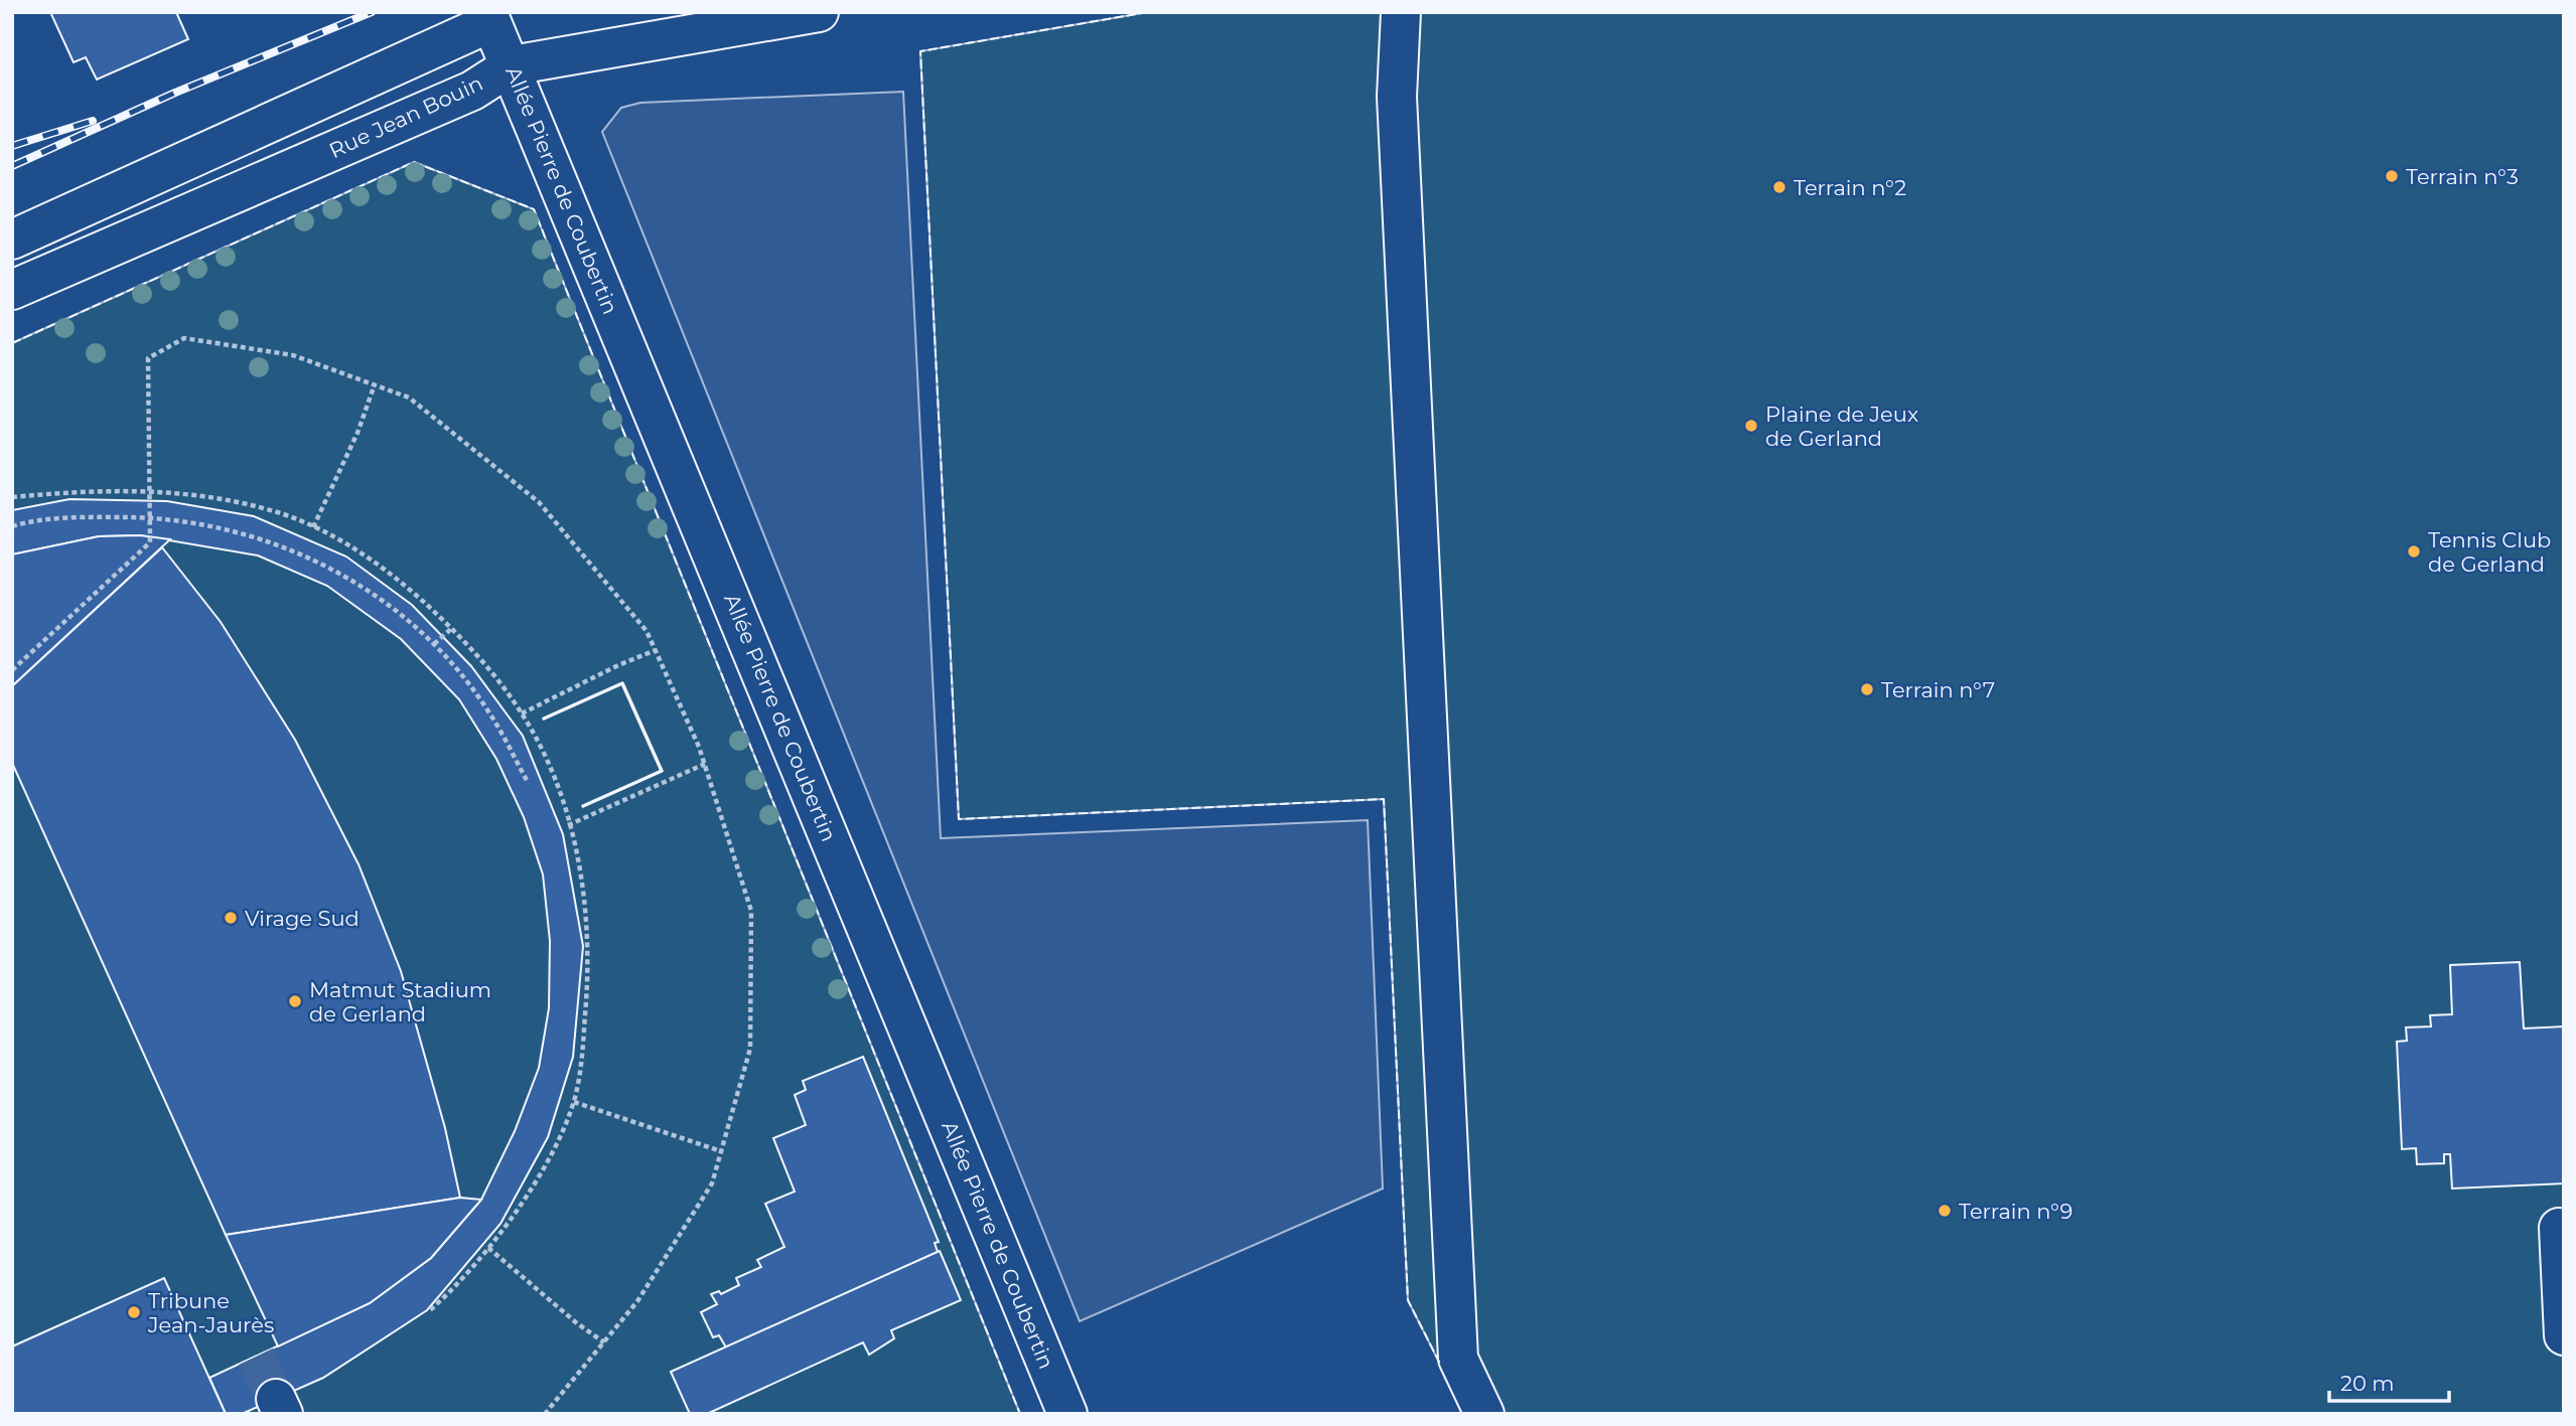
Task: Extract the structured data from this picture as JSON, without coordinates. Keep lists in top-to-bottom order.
{
  "streets": {
    "street": ["Rue Jean Bouin", "Allée Pierre de Coubertin"]
  },
  "crossings": [
    ["Rue Jean Bouin", "Allée Pierre de Coubertin"]
  ],
  "places": [
    "Terrain n°3",
    "Terrain n°2",
    "Plaine de Jeux de Gerland",
    "Tennis Club de Gerland",
    "Terrain n°7",
    "Virage Sud",
    "Matmut Stadium de Gerland",
    "Terrain n°9",
    "Tribune Jean-Jaurès"
  ],
  "scale_bar": "20 m"
}
